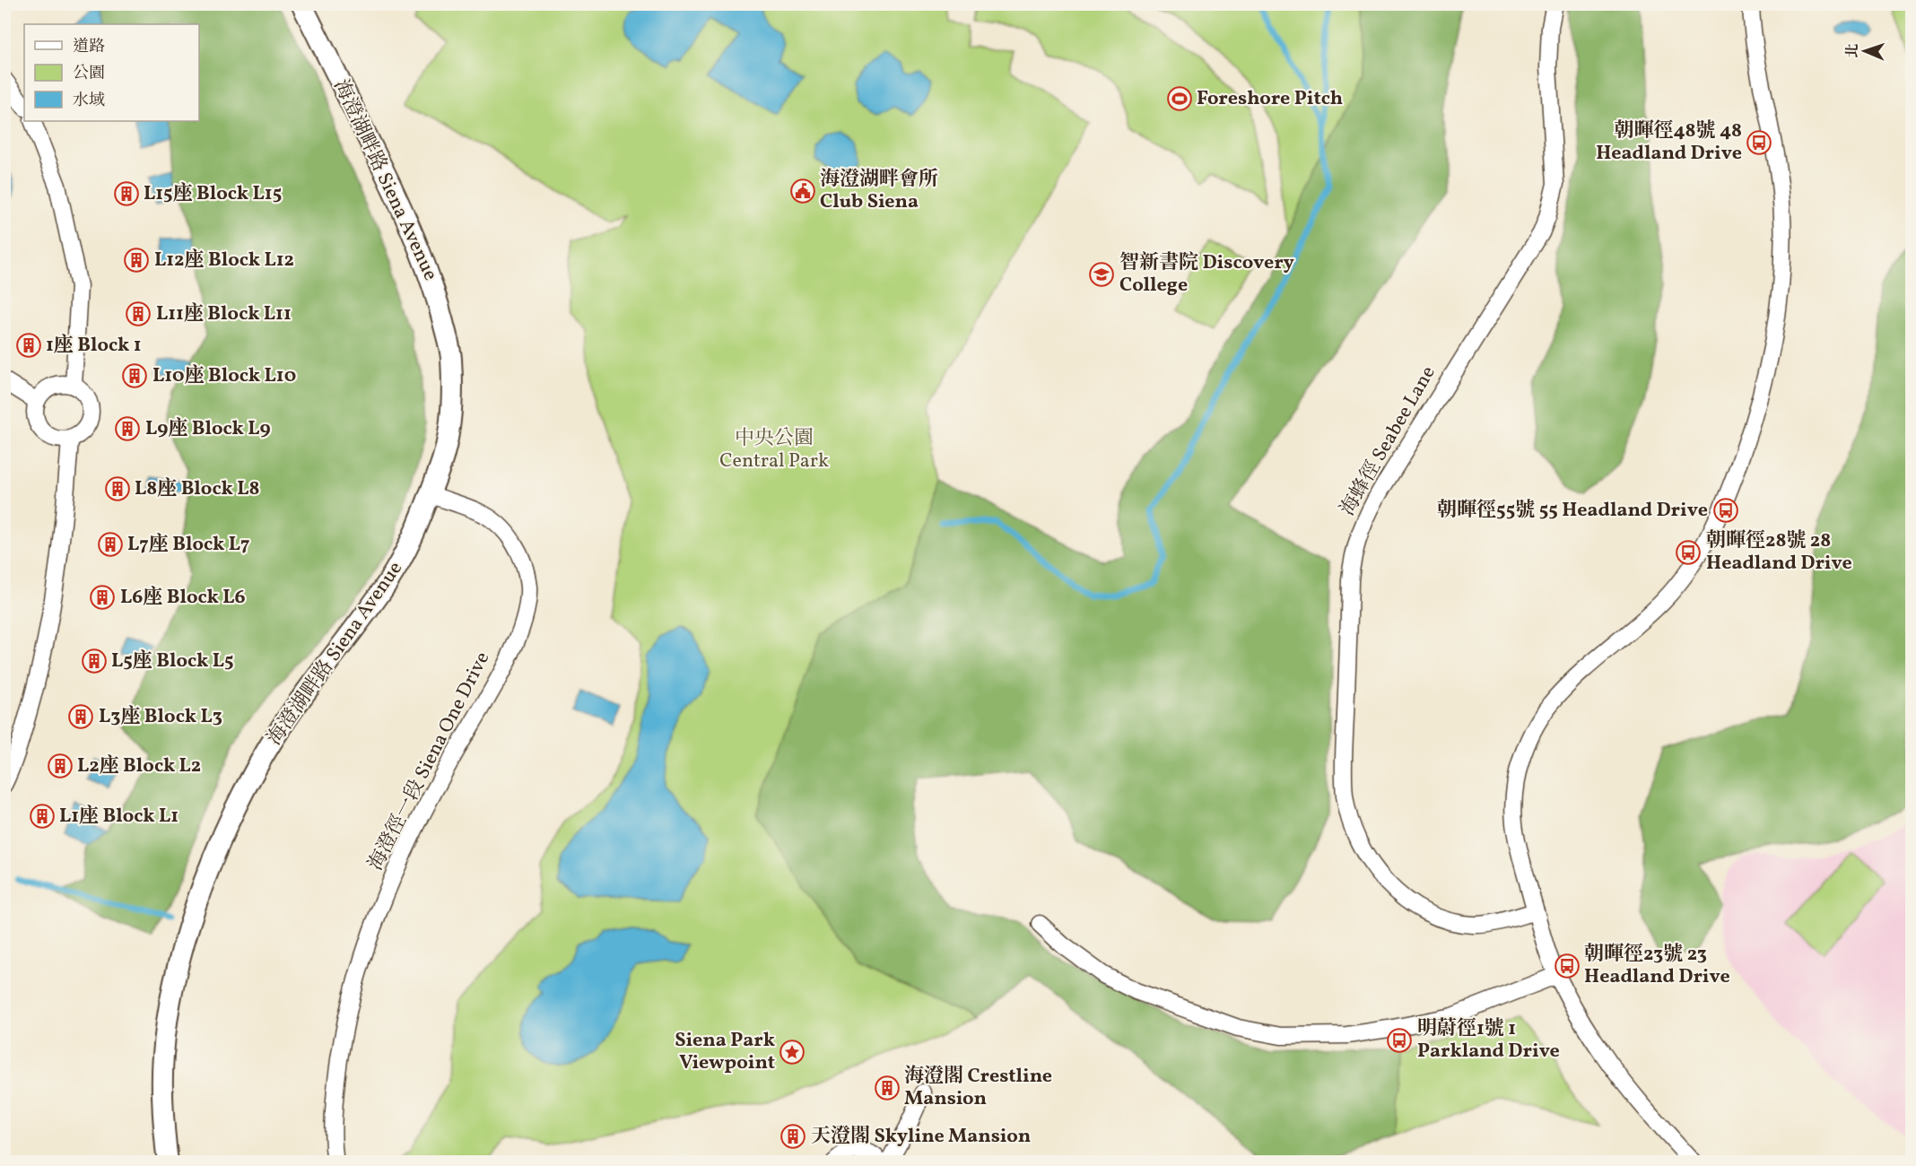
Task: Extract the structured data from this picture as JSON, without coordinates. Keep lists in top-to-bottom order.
{
  "streets": {
    "street": ["海澄湖畔路 Siena Avenue", "海蜂徑 Seabee Lane", "海澄徑一段 Siena One Drive"]
  },
  "crossings": [
    ["海澄湖畔路 Siena Avenue", "海澄徑一段 Siena One Drive"]
  ],
  "parks": ["中央公園 Central Park"],
  "places": {
    "sports": ["Foreshore Pitch"],
    "bus stop": [
      "朝暉徑48號 48 Headland Drive",
      "朝暉徑55號 55 Headland Drive",
      "朝暉徑28號 28 Headland Drive",
      "朝暉徑23號 23 Headland Drive",
      "明蔚徑1號 1 Parkland Drive"
    ],
    "public building": ["海澄湖畔會所 Club Siena"],
    "building": [
      "L15座 Block L15",
      "L12座 Block L12",
      "L11座 Block L11",
      "1座 Block 1",
      "L10座 Block L10",
      "L9座 Block L9",
      "L8座 Block L8",
      "L7座 Block L7",
      "L6座 Block L6",
      "L5座 Block L5",
      "L3座 Block L3",
      "L2座 Block L2",
      "L1座 Block L1",
      "海澄閣 Crestline Mansion",
      "天澄閣 Skyline Mansion"
    ],
    "school or university": ["智新書院 Discovery College"],
    "place": ["Siena Park Viewpoint"]
  },
  "legend": ["道路", "公園", "水域"],
  "north": "left"
}
